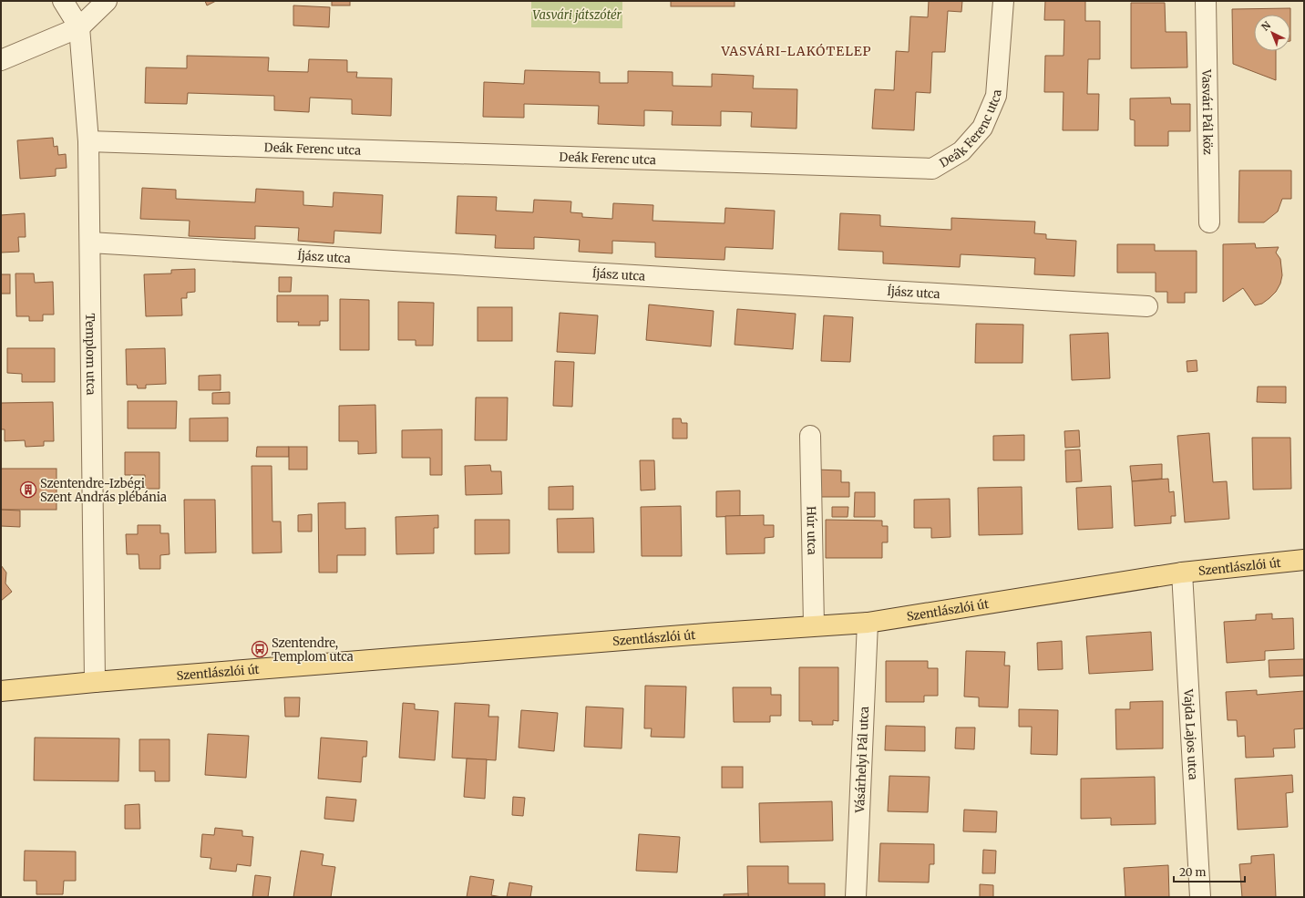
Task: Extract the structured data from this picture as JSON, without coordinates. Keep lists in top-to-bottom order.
{
  "streets": {
    "main road": ["Szentlászlói út"],
    "street": [
      "Vasvári Pál köz",
      "Deák Ferenc utca",
      "Íjász utca",
      "Templom utca",
      "Húr utca",
      "Vajda Lajos utca",
      "Vásárhelyi Pál utca"
    ]
  },
  "crossings": [
    ["Deák Ferenc utca", "Templom utca"],
    ["Íjász utca", "Templom utca"],
    ["Templom utca", "Szentlászlói út"],
    ["Húr utca", "Szentlászlói út"],
    ["Szentlászlói út", "Vajda Lajos utca"],
    ["Szentlászlói út", "Vásárhelyi Pál utca"]
  ],
  "districts": ["VASVÁRI-LAKÓTELEP"],
  "parks": ["Vasvári játszótér"],
  "places": {
    "building": ["Szentendre-Izbégi Szent András plébánia"],
    "bus stop": ["Szentendre, Templom utca"]
  },
  "scale_bar": "20 m",
  "north": "top left"
}
